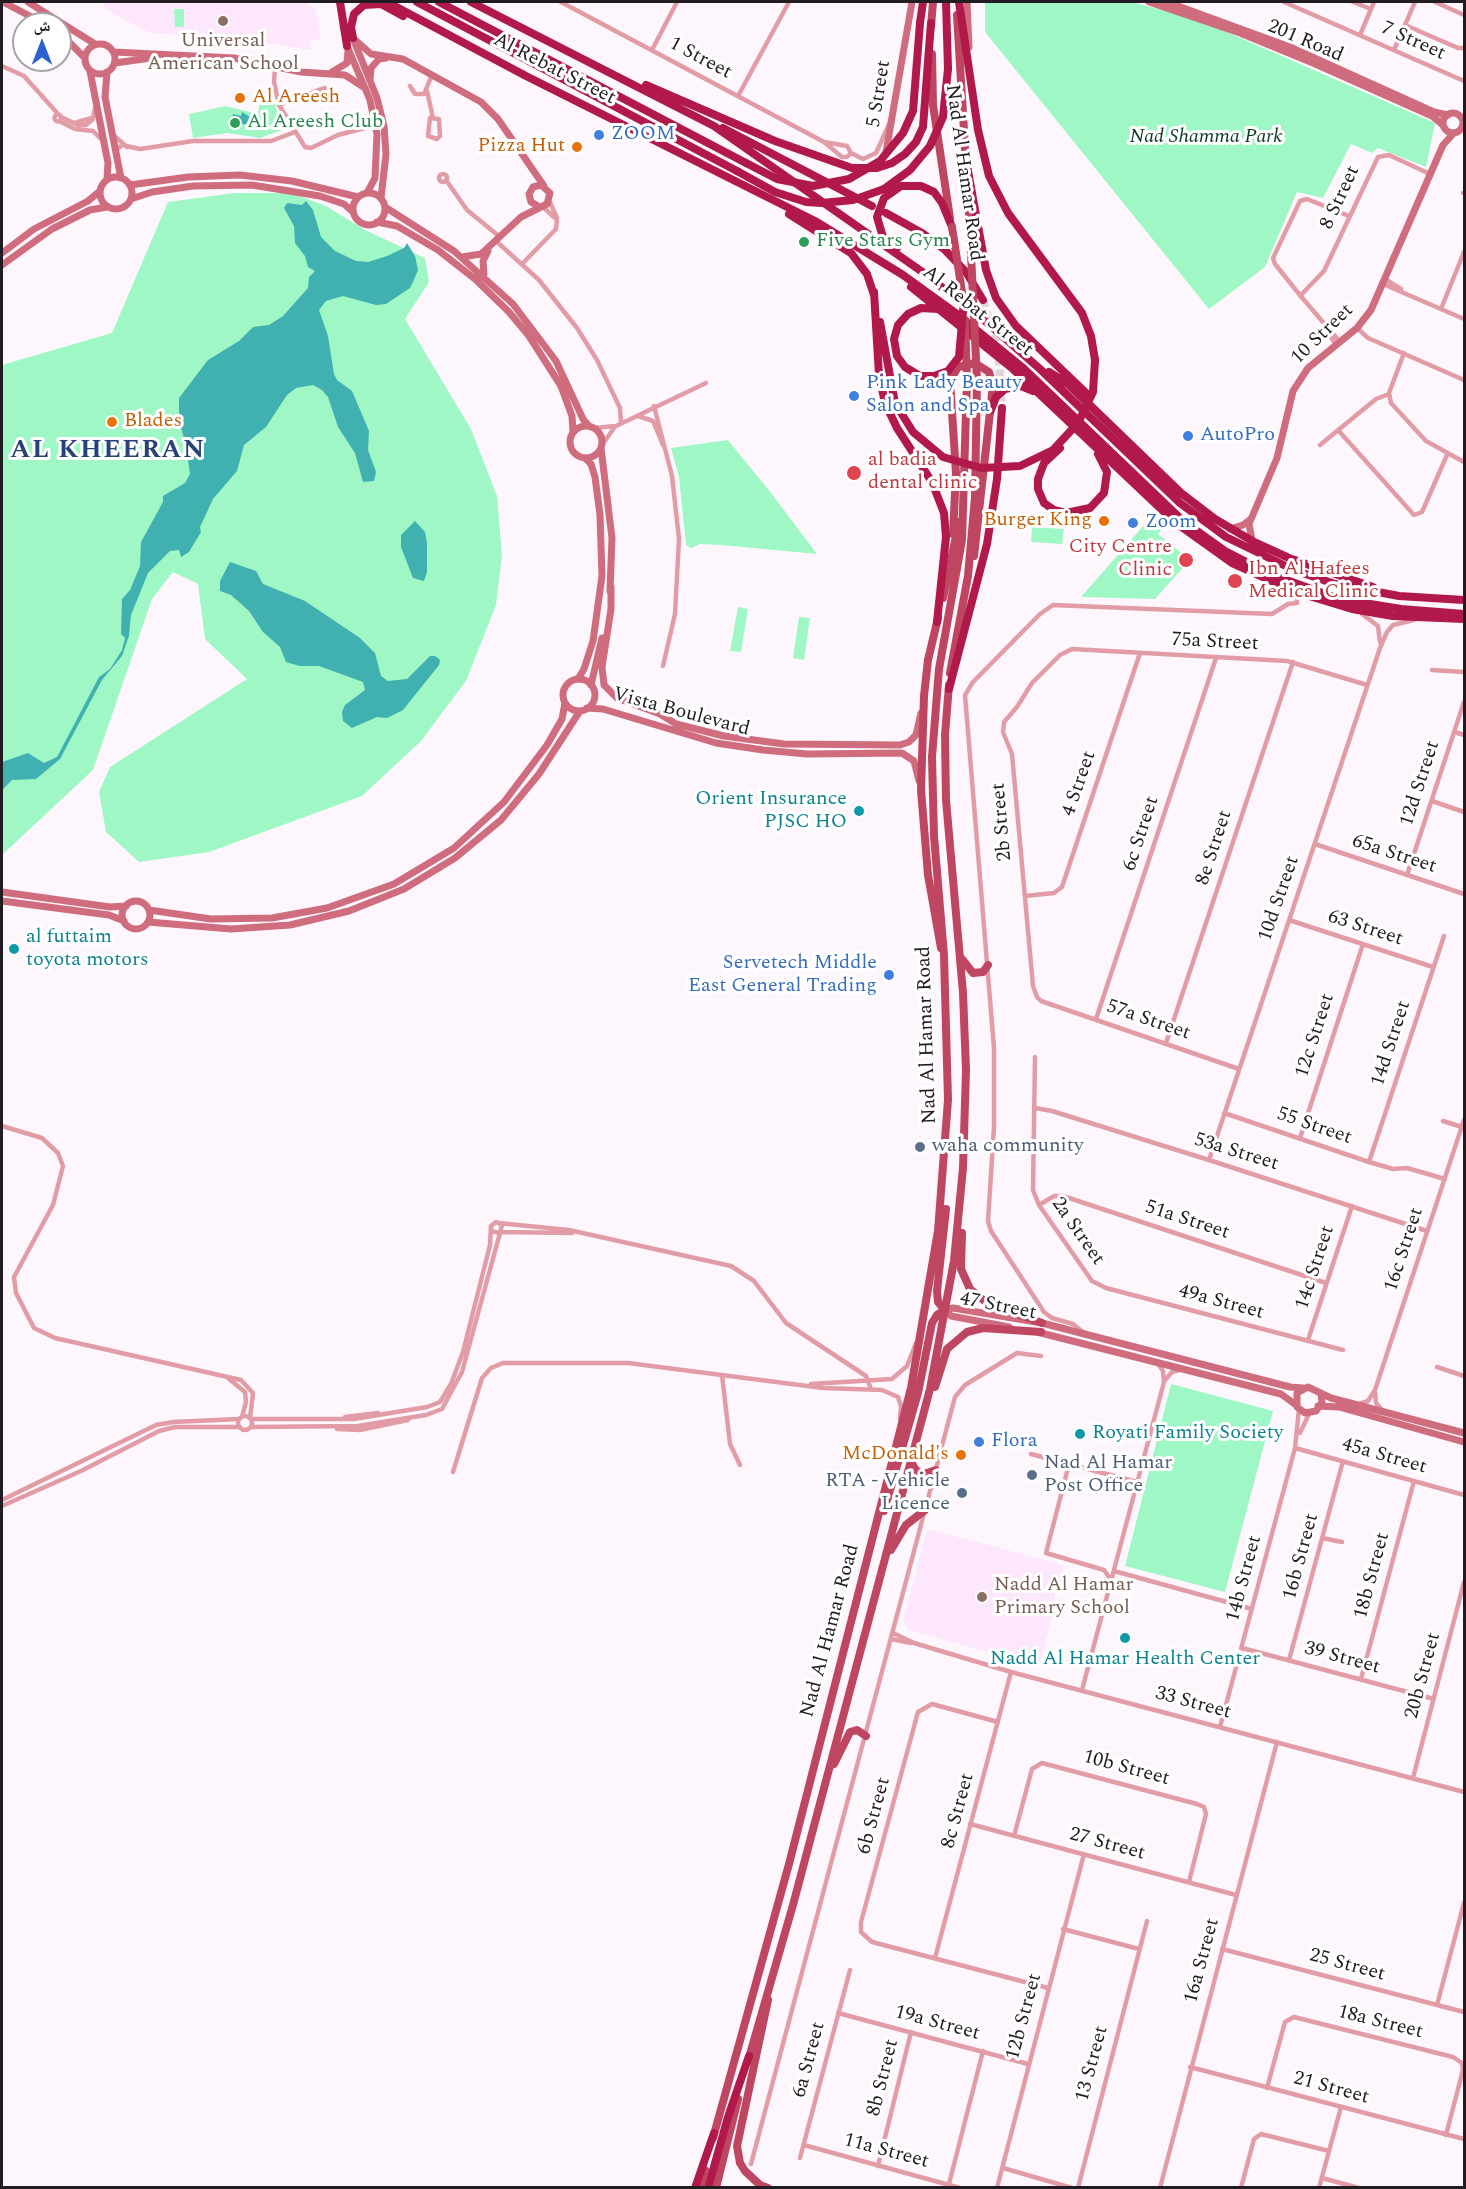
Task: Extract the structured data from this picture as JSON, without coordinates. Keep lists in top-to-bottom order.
{
  "streets": {
    "highway": ["Al Rebat Street"],
    "main road": ["Nad Al Hamar Road"],
    "street": [
      "201 Road",
      "7 Street",
      "1 Street",
      "5 Street",
      "8 Street",
      "10 Street",
      "75a Street",
      "Vista Boulevard",
      "4 Street",
      "12d Street",
      "2b Street",
      "6c Street",
      "8e Street",
      "65a Street",
      "10d Street",
      "63 Street",
      "57a Street",
      "12c Street",
      "14d Street",
      "55 Street",
      "53a Street",
      "51a Street",
      "2a Street",
      "16c Street",
      "14c Street",
      "49a Street",
      "47 Street",
      "45a Street",
      "16b Street",
      "18b Street",
      "14b Street",
      "39 Street",
      "20b Street",
      "33 Street",
      "10b Street",
      "8c Street",
      "6b Street",
      "27 Street",
      "16a Street",
      "25 Street",
      "12b Street",
      "18a Street",
      "19a Street",
      "6a Street",
      "13 Street",
      "8b Street",
      "21 Street",
      "11a Street"
    ]
  },
  "crossings": [
    ["201 Road", "10 Street"],
    ["Nad Al Hamar Road", "47 Street"],
    ["8 Street", "10 Street"],
    ["75a Street", "4 Street"],
    ["75a Street", "2b Street"],
    ["75a Street", "6c Street"],
    ["75a Street", "8e Street"],
    ["75a Street", "10d Street"],
    ["4 Street", "2b Street"],
    ["12d Street", "65a Street"],
    ["2b Street", "57a Street"],
    ["6c Street", "57a Street"],
    ["8e Street", "57a Street"],
    ["65a Street", "10d Street"],
    ["10d Street", "63 Street"],
    ["10d Street", "57a Street"],
    ["10d Street", "55 Street"],
    ["10d Street", "53a Street"],
    ["63 Street", "12c Street"],
    ["63 Street", "14d Street"],
    ["12c Street", "55 Street"],
    ["14d Street", "55 Street"],
    ["55 Street", "16c Street"],
    ["53a Street", "2a Street"],
    ["53a Street", "16c Street"],
    ["53a Street", "14c Street"],
    ["51a Street", "2a Street"],
    ["51a Street", "14c Street"],
    ["2a Street", "49a Street"],
    ["14c Street", "49a Street"],
    ["47 Street", "14b Street"],
    ["45a Street", "16b Street"],
    ["45a Street", "18b Street"],
    ["45a Street", "14b Street"],
    ["16b Street", "39 Street"],
    ["18b Street", "39 Street"],
    ["14b Street", "39 Street"],
    ["14b Street", "33 Street"],
    ["39 Street", "20b Street"],
    ["20b Street", "33 Street"],
    ["33 Street", "8c Street"],
    ["33 Street", "16a Street"],
    ["10b Street", "27 Street"],
    ["8c Street", "6b Street"],
    ["8c Street", "27 Street"],
    ["27 Street", "16a Street"],
    ["27 Street", "12b Street"],
    ["16a Street", "25 Street"],
    ["16a Street", "21 Street"],
    ["12b Street", "19a Street"],
    ["18a Street", "21 Street"],
    ["19a Street", "6a Street"],
    ["19a Street", "8b Street"],
    ["6a Street", "11a Street"],
    ["8b Street", "11a Street"]
  ],
  "districts": ["AL KHEERAN"],
  "parks": ["Nad Shamma Park"],
  "places": [
    "Universal American School",
    "Al Areesh",
    "Al Areesh Club",
    "ZOOM",
    "Pizza Hut",
    "Five Stars Gym",
    "Pink Lady Beauty Salon and Spa",
    "Blades",
    "AutoPro",
    "al badia dental clinic",
    "Burger King",
    "Zoom",
    "City Centre Clinic",
    "Ibn Al Hafees Medical Clinic",
    "Orient Insurance PJSC HO",
    "al futtaim toyota motors",
    "Servetech Middle East General Trading",
    "waha community",
    "Royati Family Society",
    "Flora",
    "McDonald's",
    "Nad Al Hamar Post Office",
    "RTA - Vehicle Licence",
    "Nadd Al Hamar Primary School",
    "Nadd Al Hamar Health Center"
  ],
  "north": "top"
}
